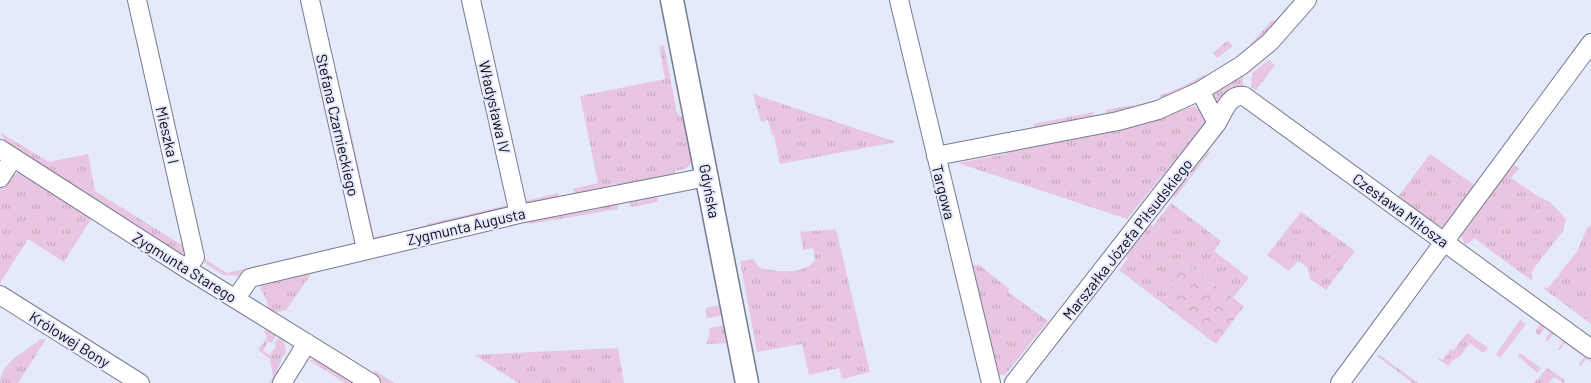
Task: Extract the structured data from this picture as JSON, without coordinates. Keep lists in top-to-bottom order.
{
  "streets": {
    "street": [
      "Władysława IV",
      "Stefana Czarnieckiego",
      "Mieszka I",
      "Gdyńska",
      "Targowa",
      "Czesława Miłosza",
      "Zygmunta Augusta",
      "Marszałka Józefa Piłsudskiego",
      "Zygmunta Starego",
      "Królowej Bony"
    ]
  },
  "crossings": [
    ["Władysława IV", "Zygmunta Augusta"],
    ["Stefana Czarnieckiego", "Zygmunta Augusta"],
    ["Mieszka I", "Zygmunta Starego"],
    ["Gdyńska", "Zygmunta Augusta"],
    ["Czesława Miłosza", "Marszałka Józefa Piłsudskiego"],
    ["Zygmunta Augusta", "Zygmunta Starego"]
  ]
}
